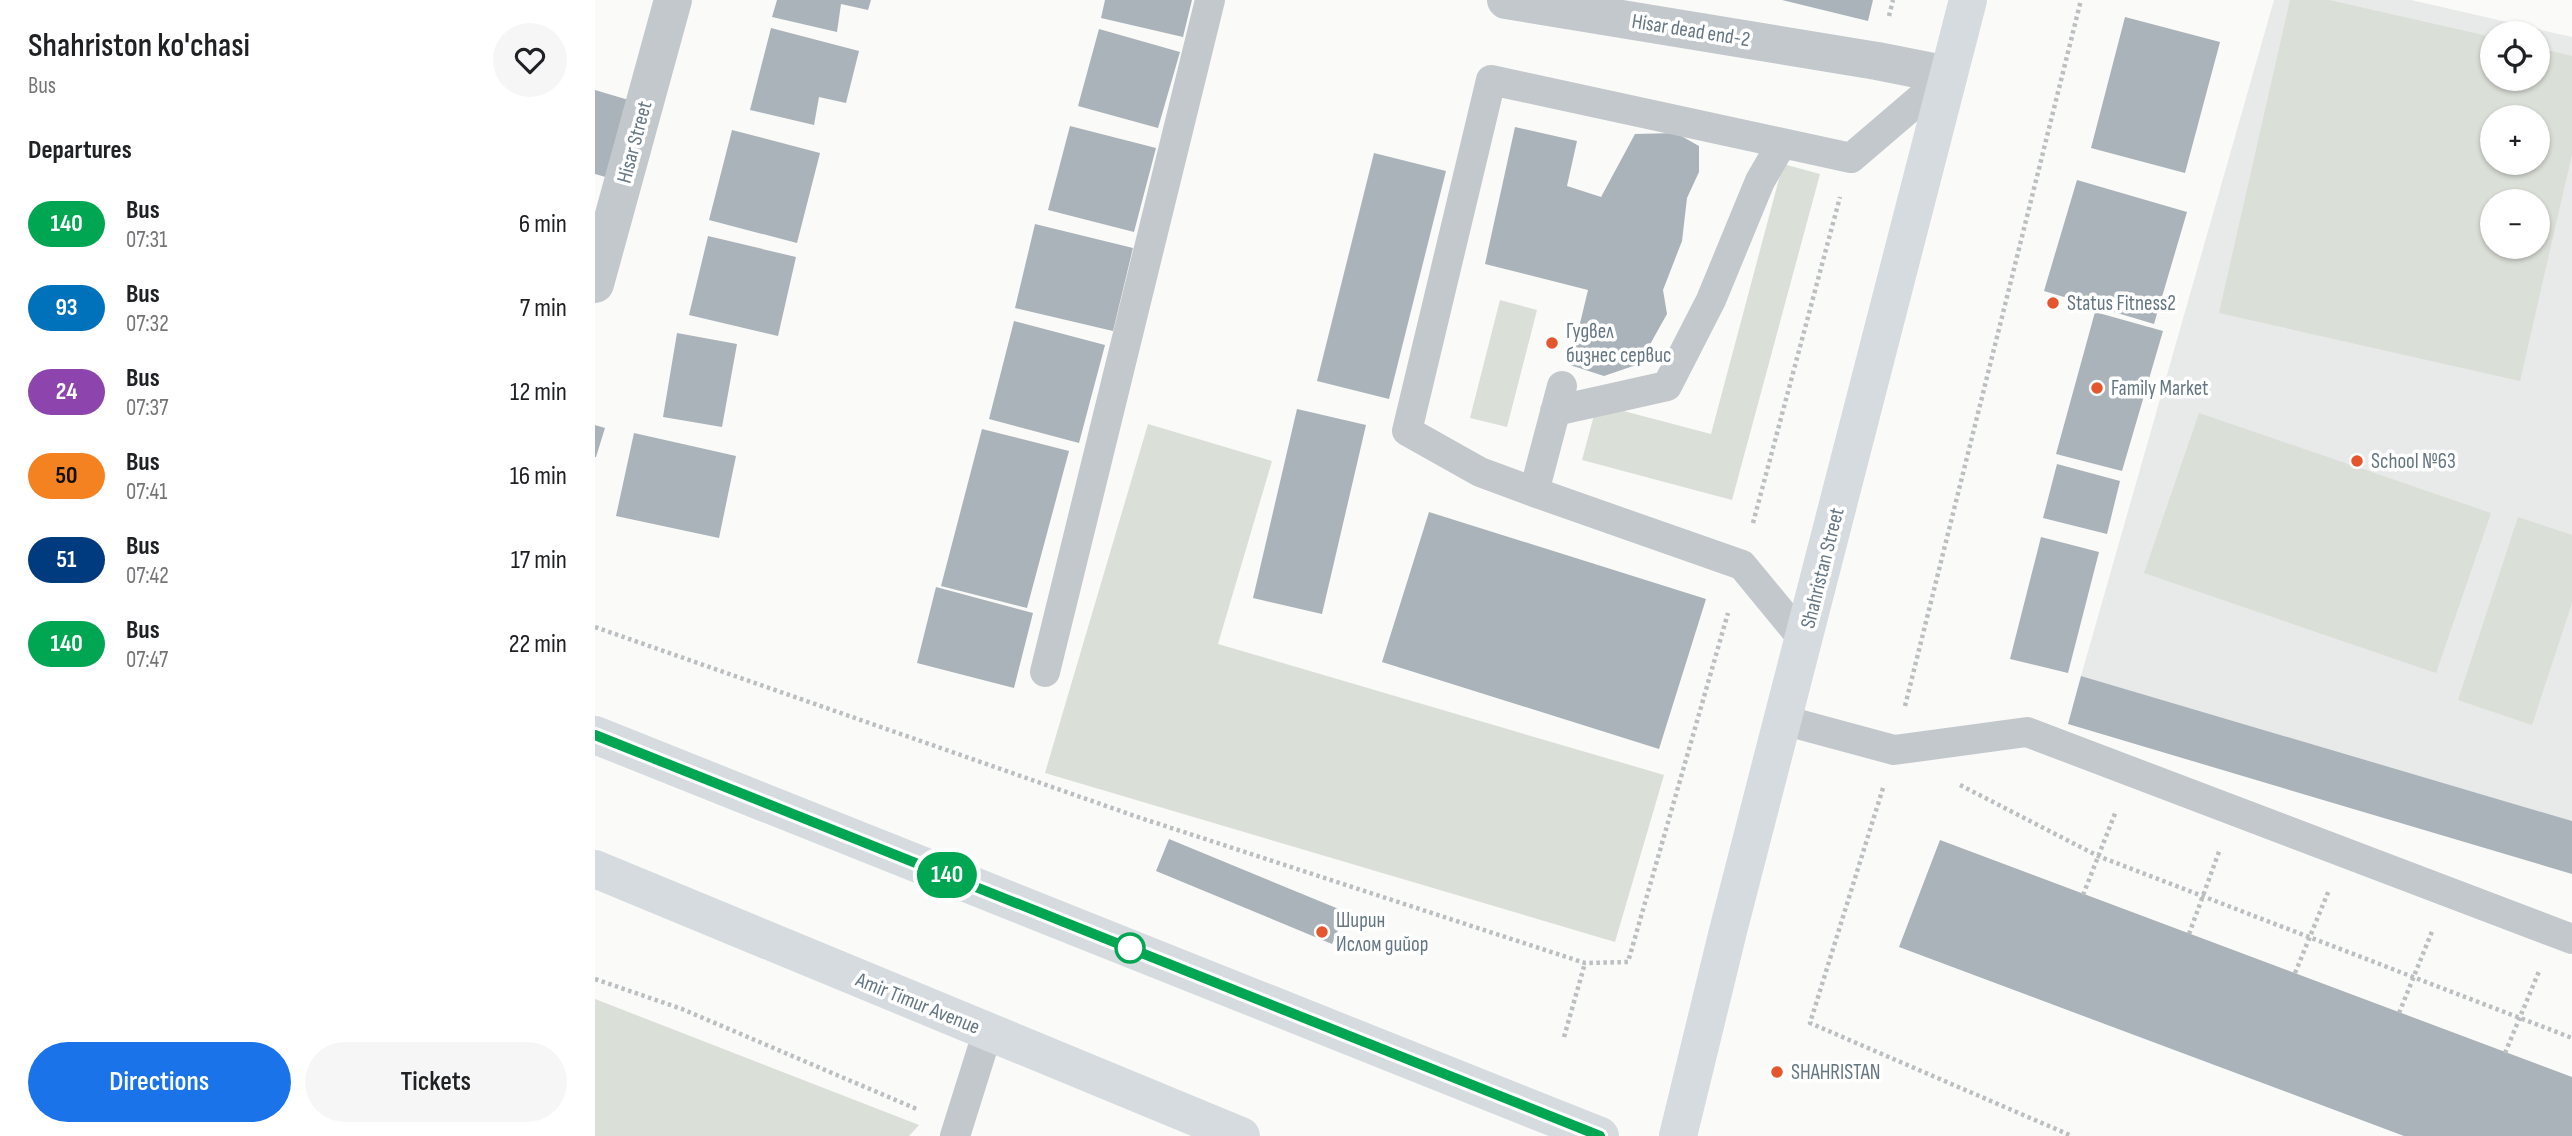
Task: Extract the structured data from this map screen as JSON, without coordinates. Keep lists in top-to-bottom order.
{
  "streets": {
    "main road": ["Shahristan Street", "Amir Timur Avenue"],
    "street": ["Hisar dead end-2", "Hisar Street"]
  },
  "crossings": [
    ["Hisar dead end-2", "Shahristan Street"]
  ],
  "places": [
    "Status Fitness2",
    "Гудвел бизнес сервис",
    "Family Market",
    "School №63",
    "Ширин Ислом дийор",
    "SHAHRISTAN"
  ],
  "lines": ["bus line 140"],
  "page": {
    "heading": [
      ["Shahriston ko'chasi", "Bus"],
      "Departures"
    ],
    "on_map": "140",
    "map_buttons": ["+", "−"],
    "list": [
      {
        "mark": "140",
        "name": "Bus",
        "note": "07:31",
        "value": "6 min"
      },
      {
        "mark": "93",
        "name": "Bus",
        "note": "07:32",
        "value": "7 min"
      },
      {
        "mark": "24",
        "name": "Bus",
        "note": "07:37",
        "value": "12 min"
      },
      {
        "mark": "50",
        "name": "Bus",
        "note": "07:41",
        "value": "16 min"
      },
      {
        "mark": "51",
        "name": "Bus",
        "note": "07:42",
        "value": "17 min"
      },
      {
        "mark": "140",
        "name": "Bus",
        "note": "07:47",
        "value": "22 min"
      }
    ],
    "buttons": ["Directions", "Tickets"]
  }
}
